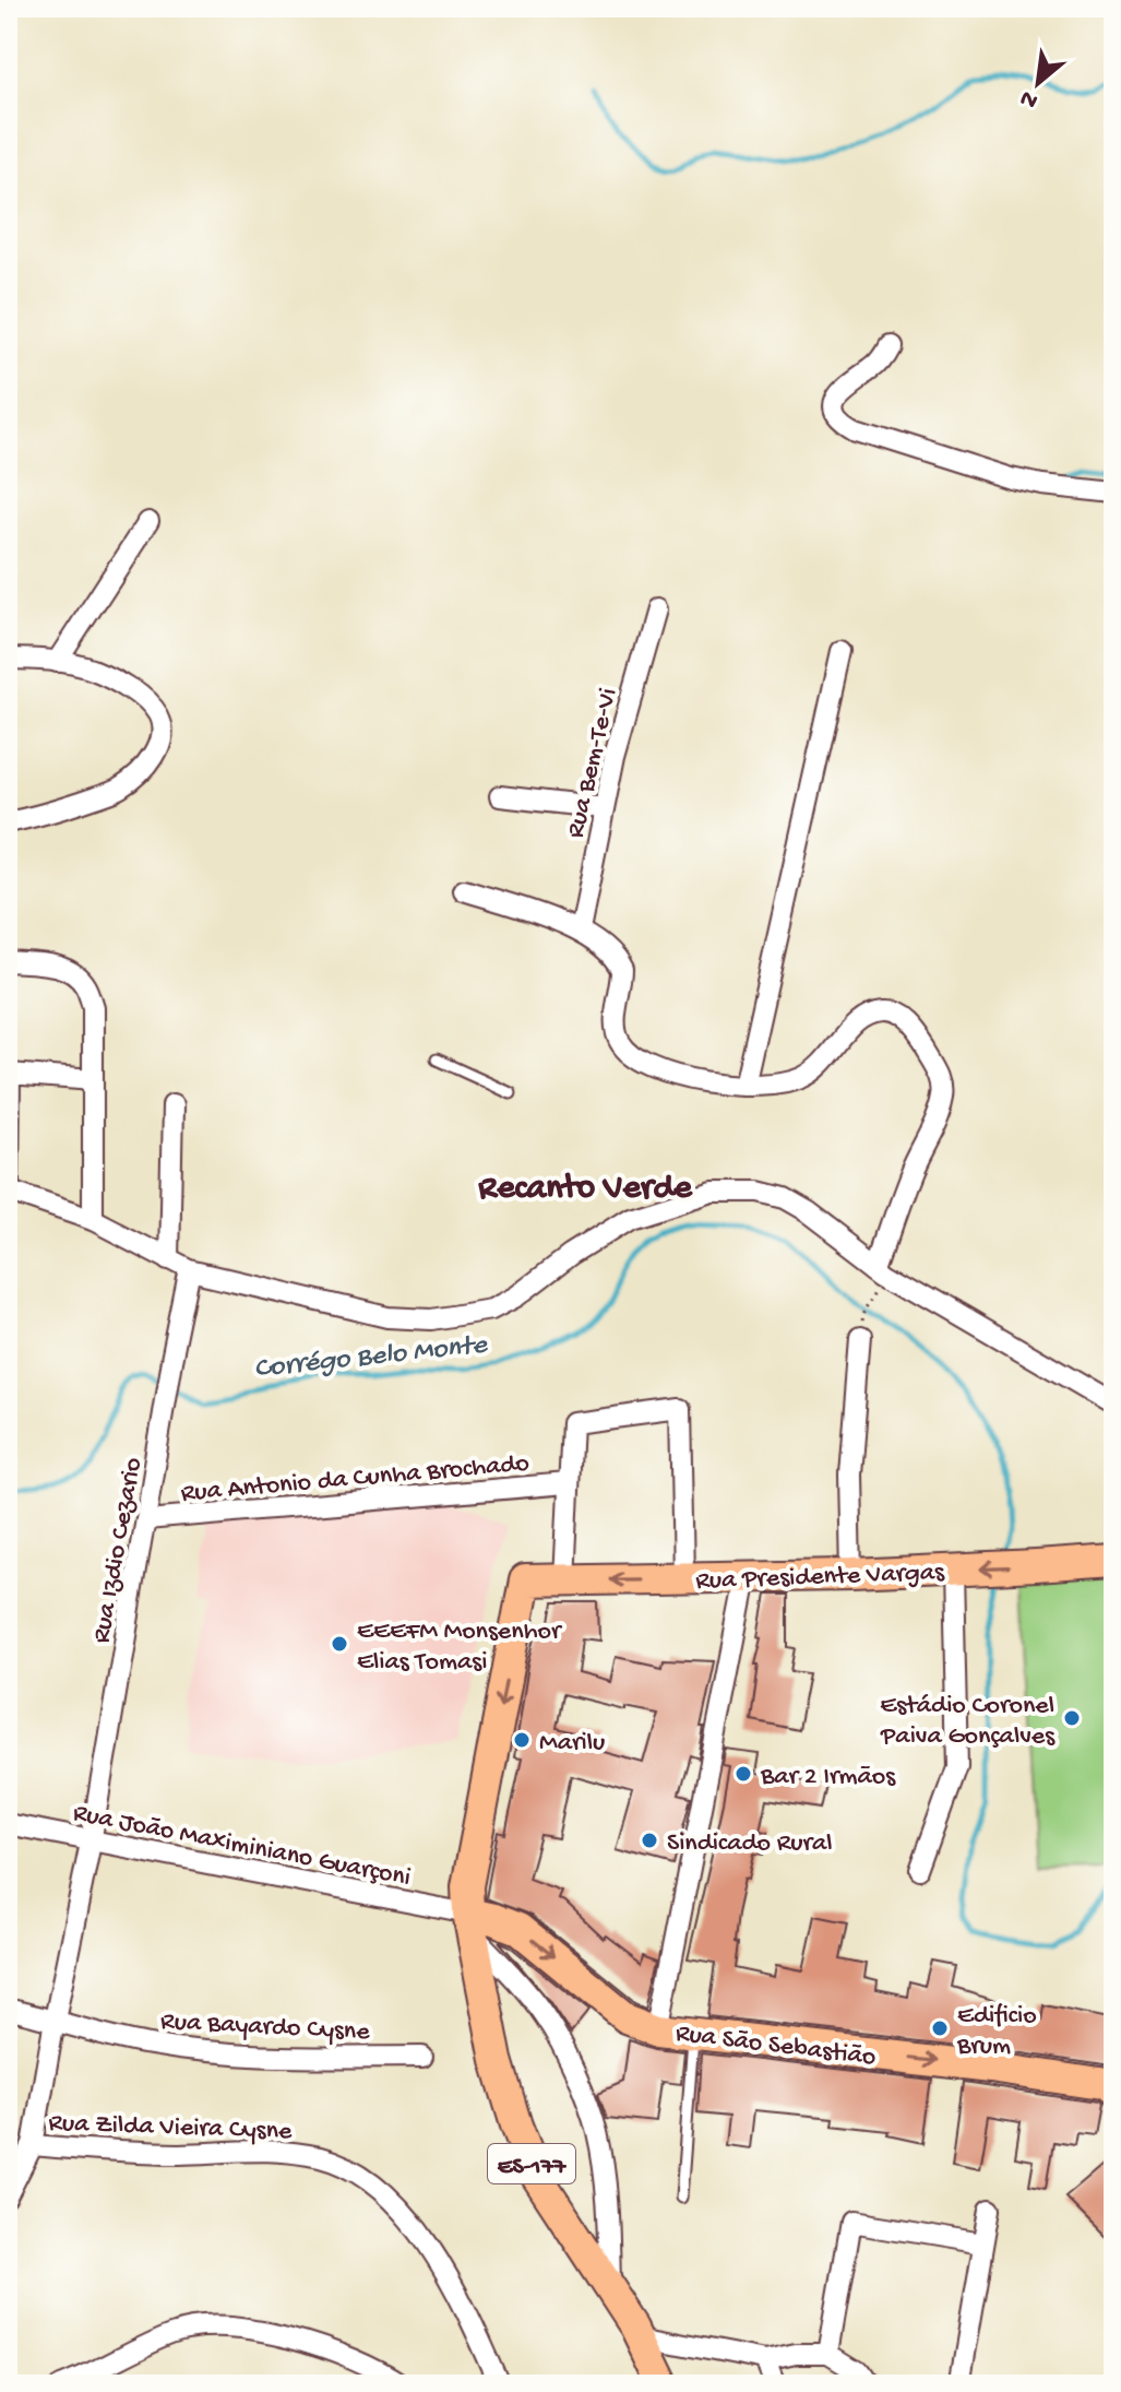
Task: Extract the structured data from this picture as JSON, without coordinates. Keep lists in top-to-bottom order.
{
  "streets": {
    "main road": ["Rua Presidente Vargas", "Rua São Sebastião", "ES-177"],
    "street": [
      "Rua Bem-Te-Vi",
      "Rua Antonio da Cunha Brochado",
      "Rua Izdio Cezario",
      "Rua João Maximiniano Guarçoni",
      "Rua Bayardo Cysne",
      "Rua Zilda Vieira Cysne"
    ]
  },
  "crossings": [
    ["Rua Antonio da Cunha Brochado", "Rua Izdio Cezario"],
    ["Rua Izdio Cezario", "Rua Bayardo Cysne"],
    ["Rua Izdio Cezario", "Rua Zilda Vieira Cysne"],
    ["Rua Presidente Vargas", "Rua João Maximiniano Guarçoni"],
    ["Rua Presidente Vargas", "Rua São Sebastião"],
    ["Rua Presidente Vargas", "ES-177"],
    ["Rua João Maximiniano Guarçoni", "Rua São Sebastião"],
    ["Rua João Maximiniano Guarçoni", "ES-177"],
    ["Rua São Sebastião", "ES-177"]
  ],
  "one_way": ["Rua São Sebastião"],
  "districts": ["Recanto Verde"],
  "water": ["Corrégo Belo Monte"],
  "places": [
    "EEEFM Monsenhor Elias Tomasi",
    "Estádio Coronel Paiva Gonçalves",
    "Marilu",
    "Bar 2 Irmãos",
    "Sindicado Rural",
    "Edificio Brum"
  ],
  "north": "bottom left"
}
